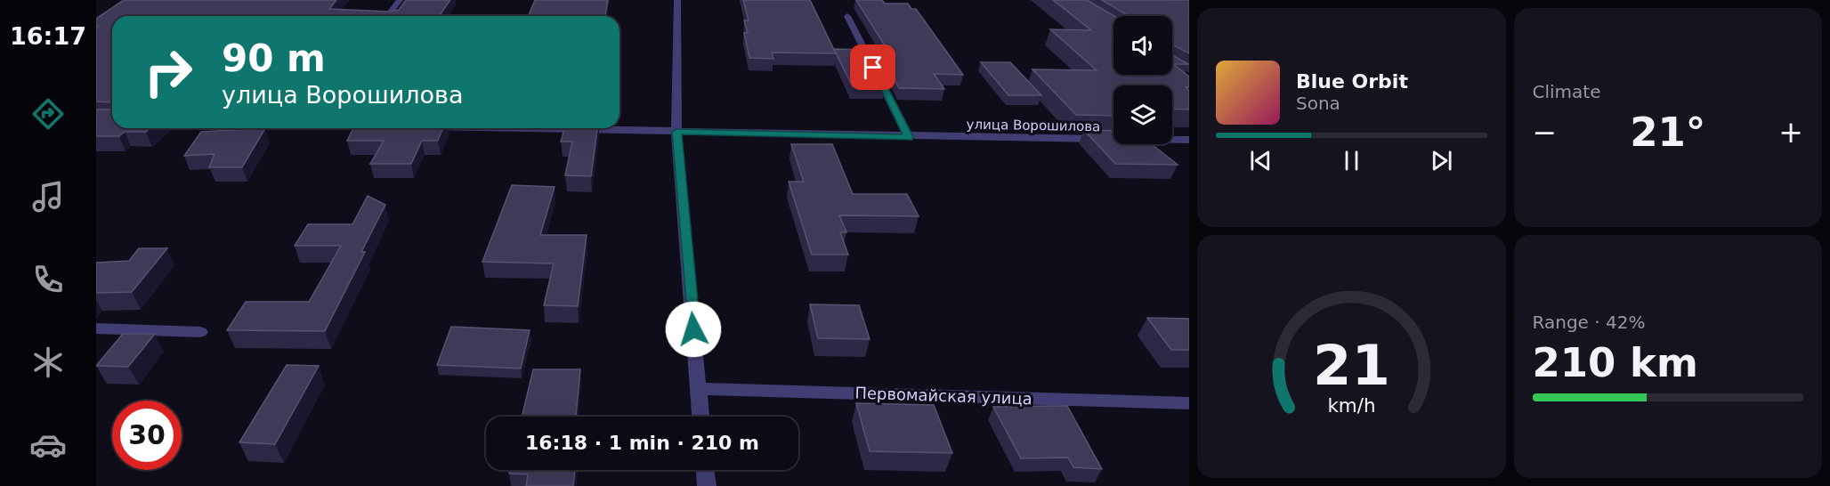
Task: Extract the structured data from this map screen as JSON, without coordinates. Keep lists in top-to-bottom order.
{
  "streets": {
    "street": ["улица Ворошилова", "Первомайская улица"]
  },
  "page": {
    "tabs": "16:17",
    "tile": [
      "Climate",
      ["Range · 42%", "210 km"]
    ],
    "turn": ["90 m", "улица Ворошилова"],
    "song": ["Blue Orbit", "Sona"],
    "heat": ["−", "21°", "+"],
    "limit": "30",
    "trip": "16:18 · 1 min · 210 m",
    "gauge": ["21", "km/h"]
  }
}
